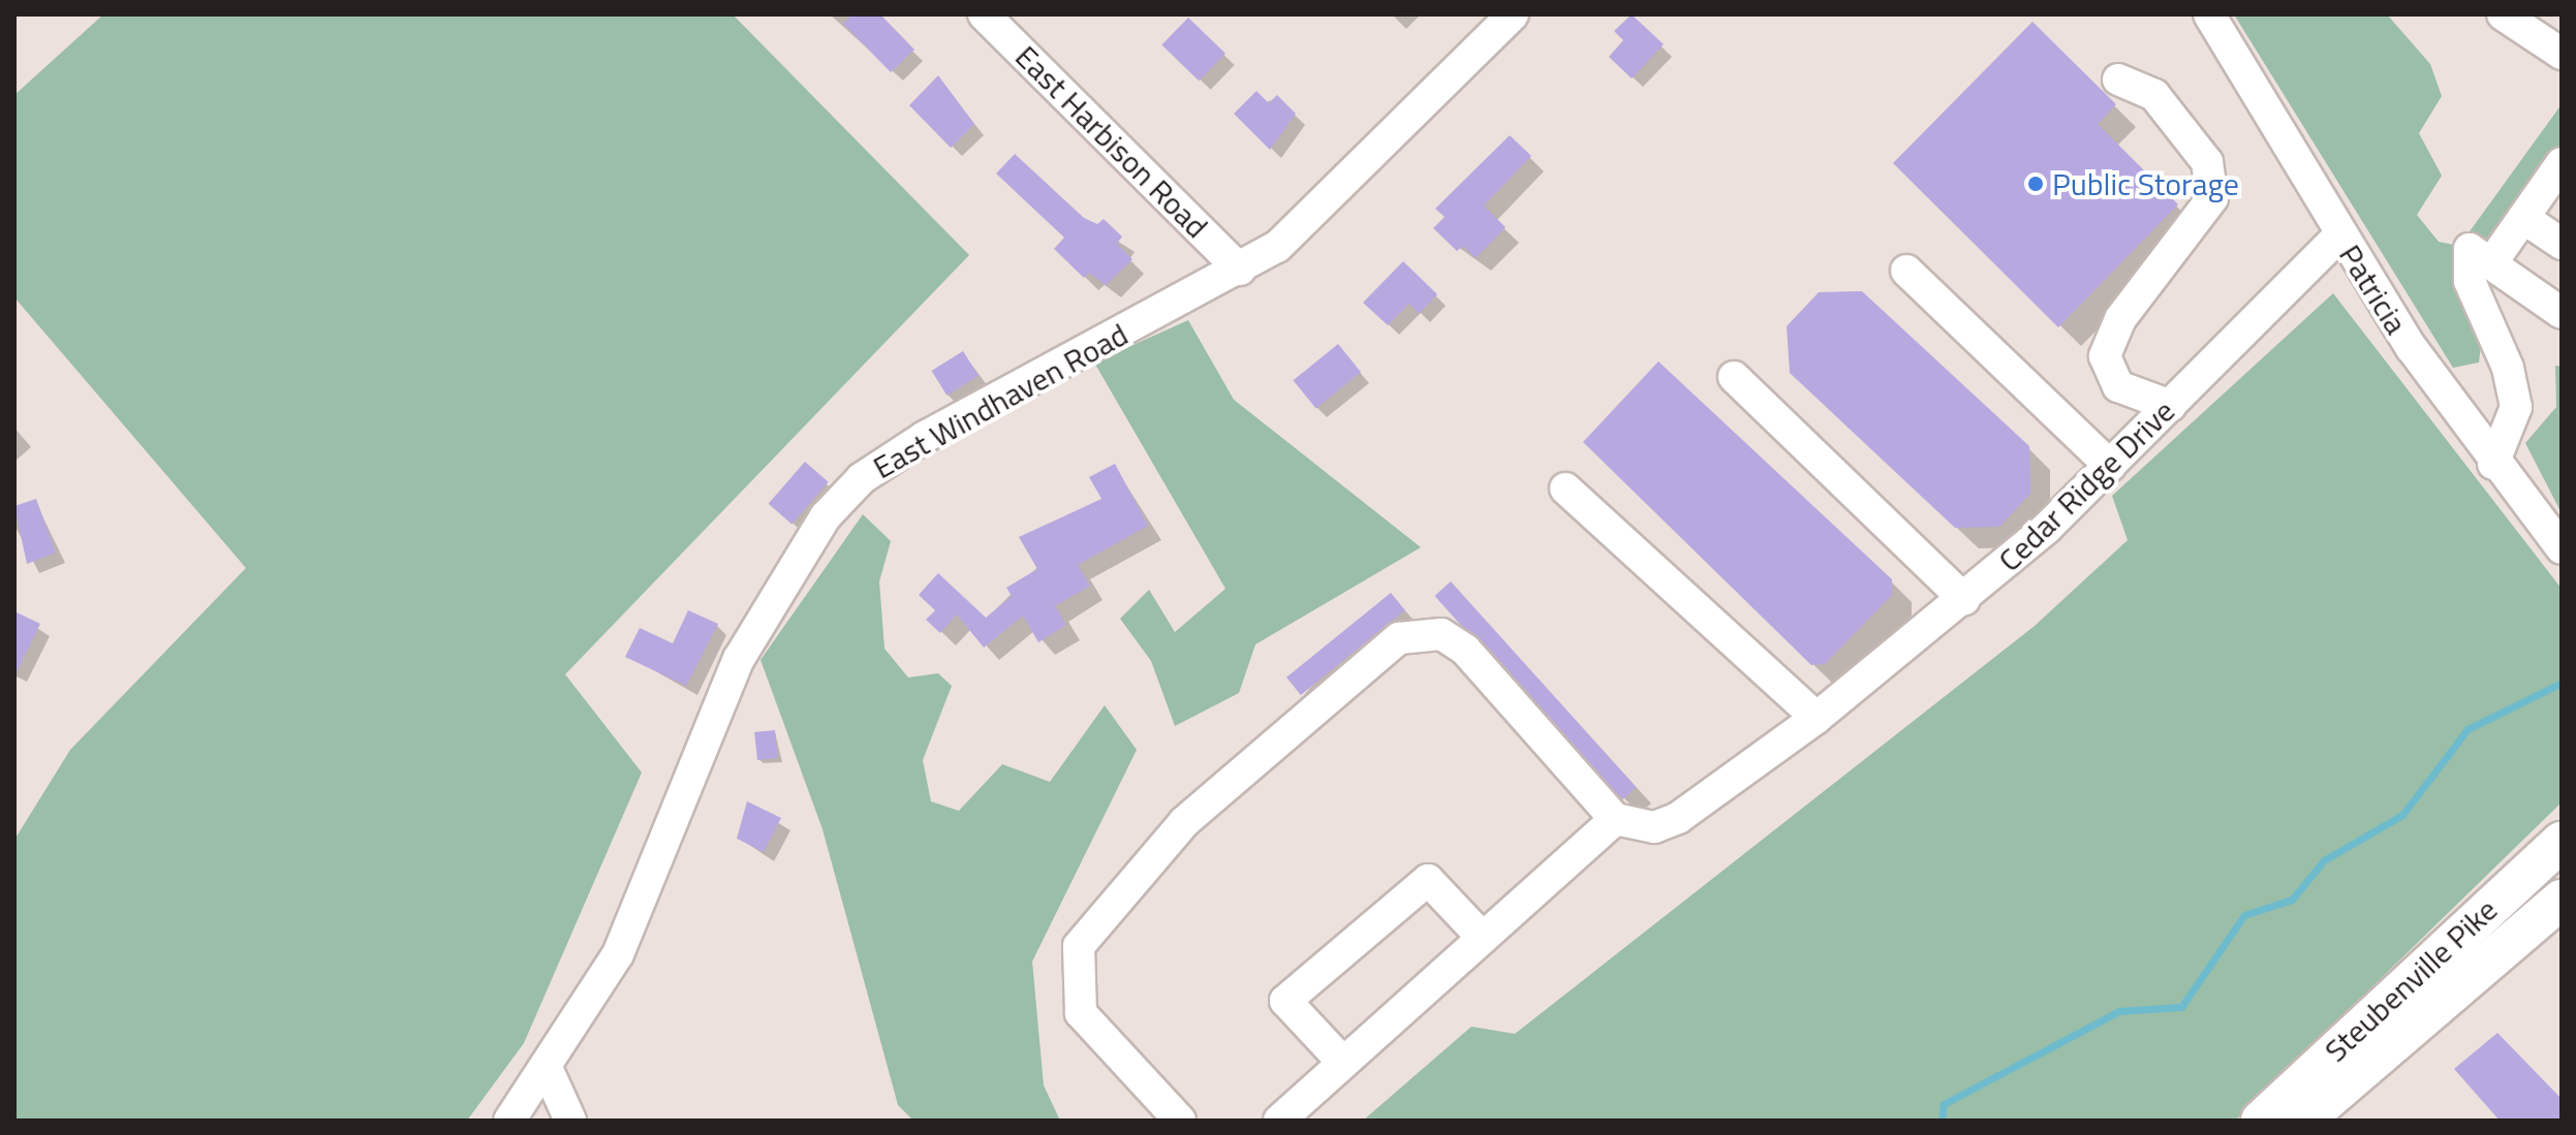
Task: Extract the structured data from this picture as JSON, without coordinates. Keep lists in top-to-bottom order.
{
  "streets": {
    "main road": ["Steubenville Pike"],
    "street": [
      "East Harbison Road",
      "Patricia",
      "East Windhaven Road",
      "Cedar Ridge Drive"
    ]
  },
  "crossings": [
    ["East Harbison Road", "East Windhaven Road"],
    ["Patricia", "Cedar Ridge Drive"]
  ],
  "places": ["Public Storage"]
}
